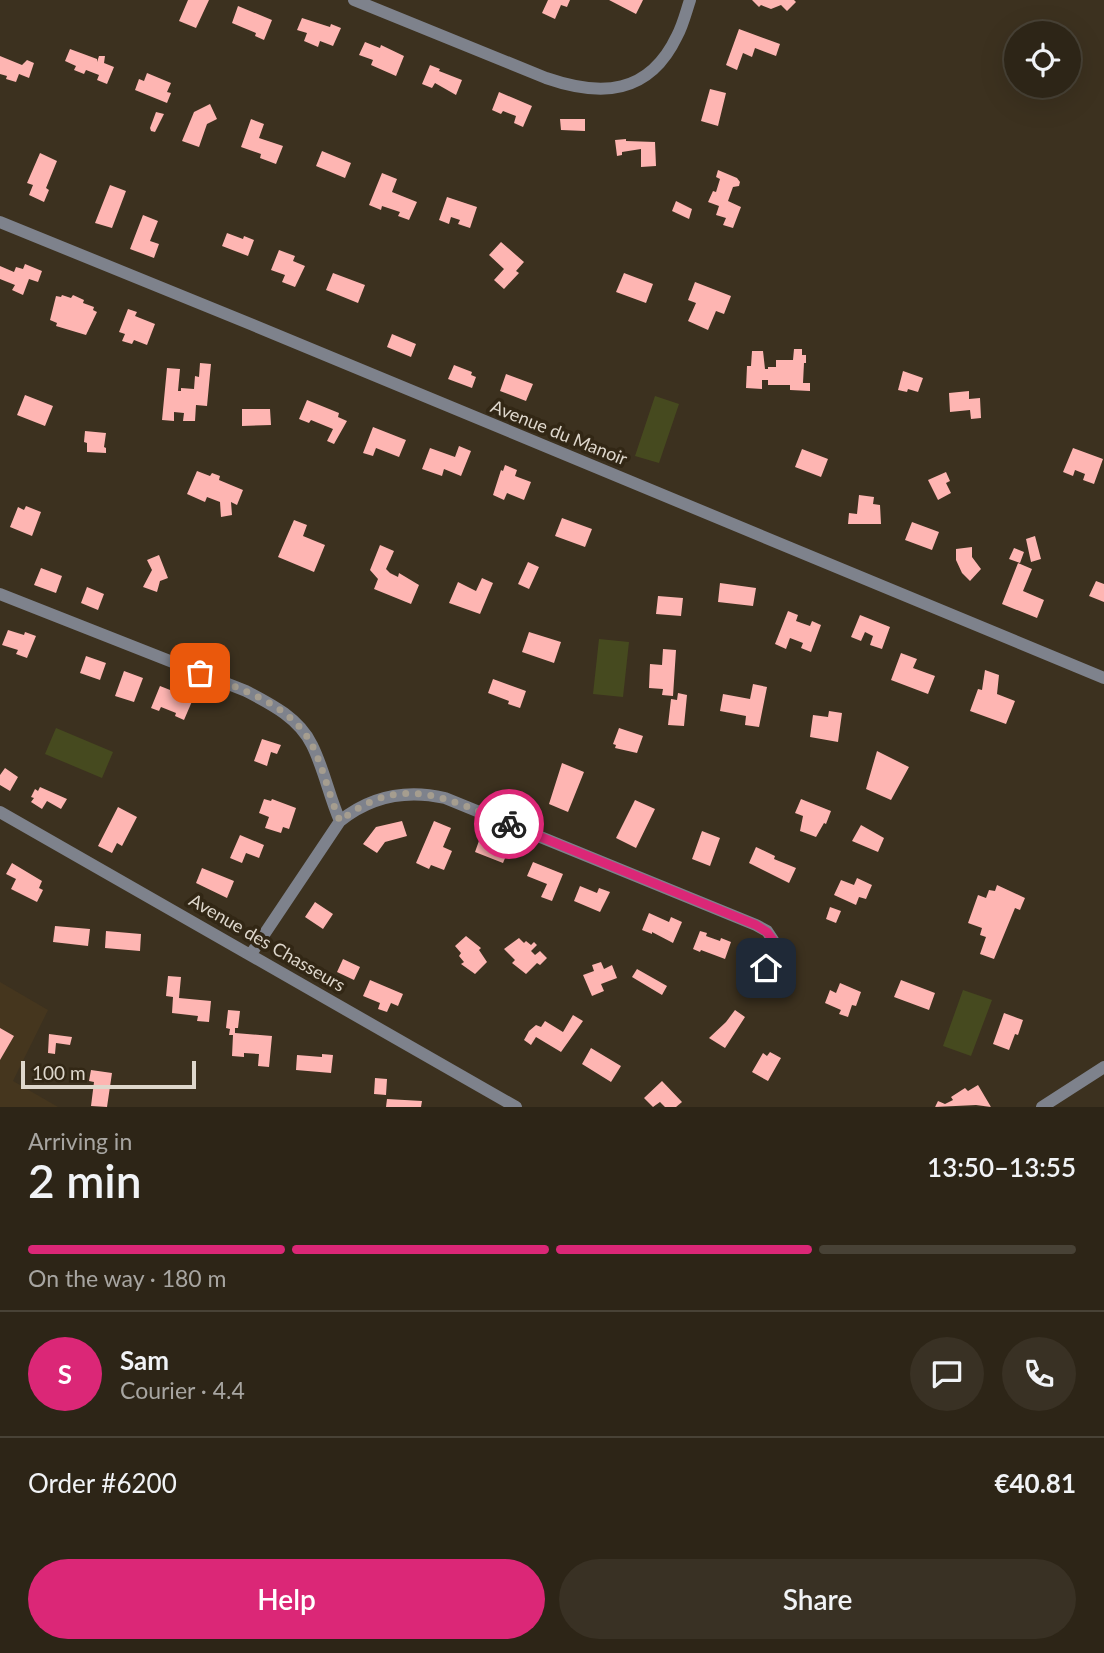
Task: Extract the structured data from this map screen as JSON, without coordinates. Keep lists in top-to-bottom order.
{
  "streets": {
    "street": ["Avenue du Manoir", "Avenue des Chasseurs"]
  },
  "scale_bar": "100 m",
  "page": {
    "scale": "100 m",
    "heading": ["2 min", "Arriving in", "13:50–13:55"],
    "panel": [
      "Sam",
      "Courier · 4.4",
      "Order #6200",
      "€40.81"
    ],
    "bar": "On the way · 180 m",
    "round": "S",
    "buttons": ["Help", "Share"]
  }
}
